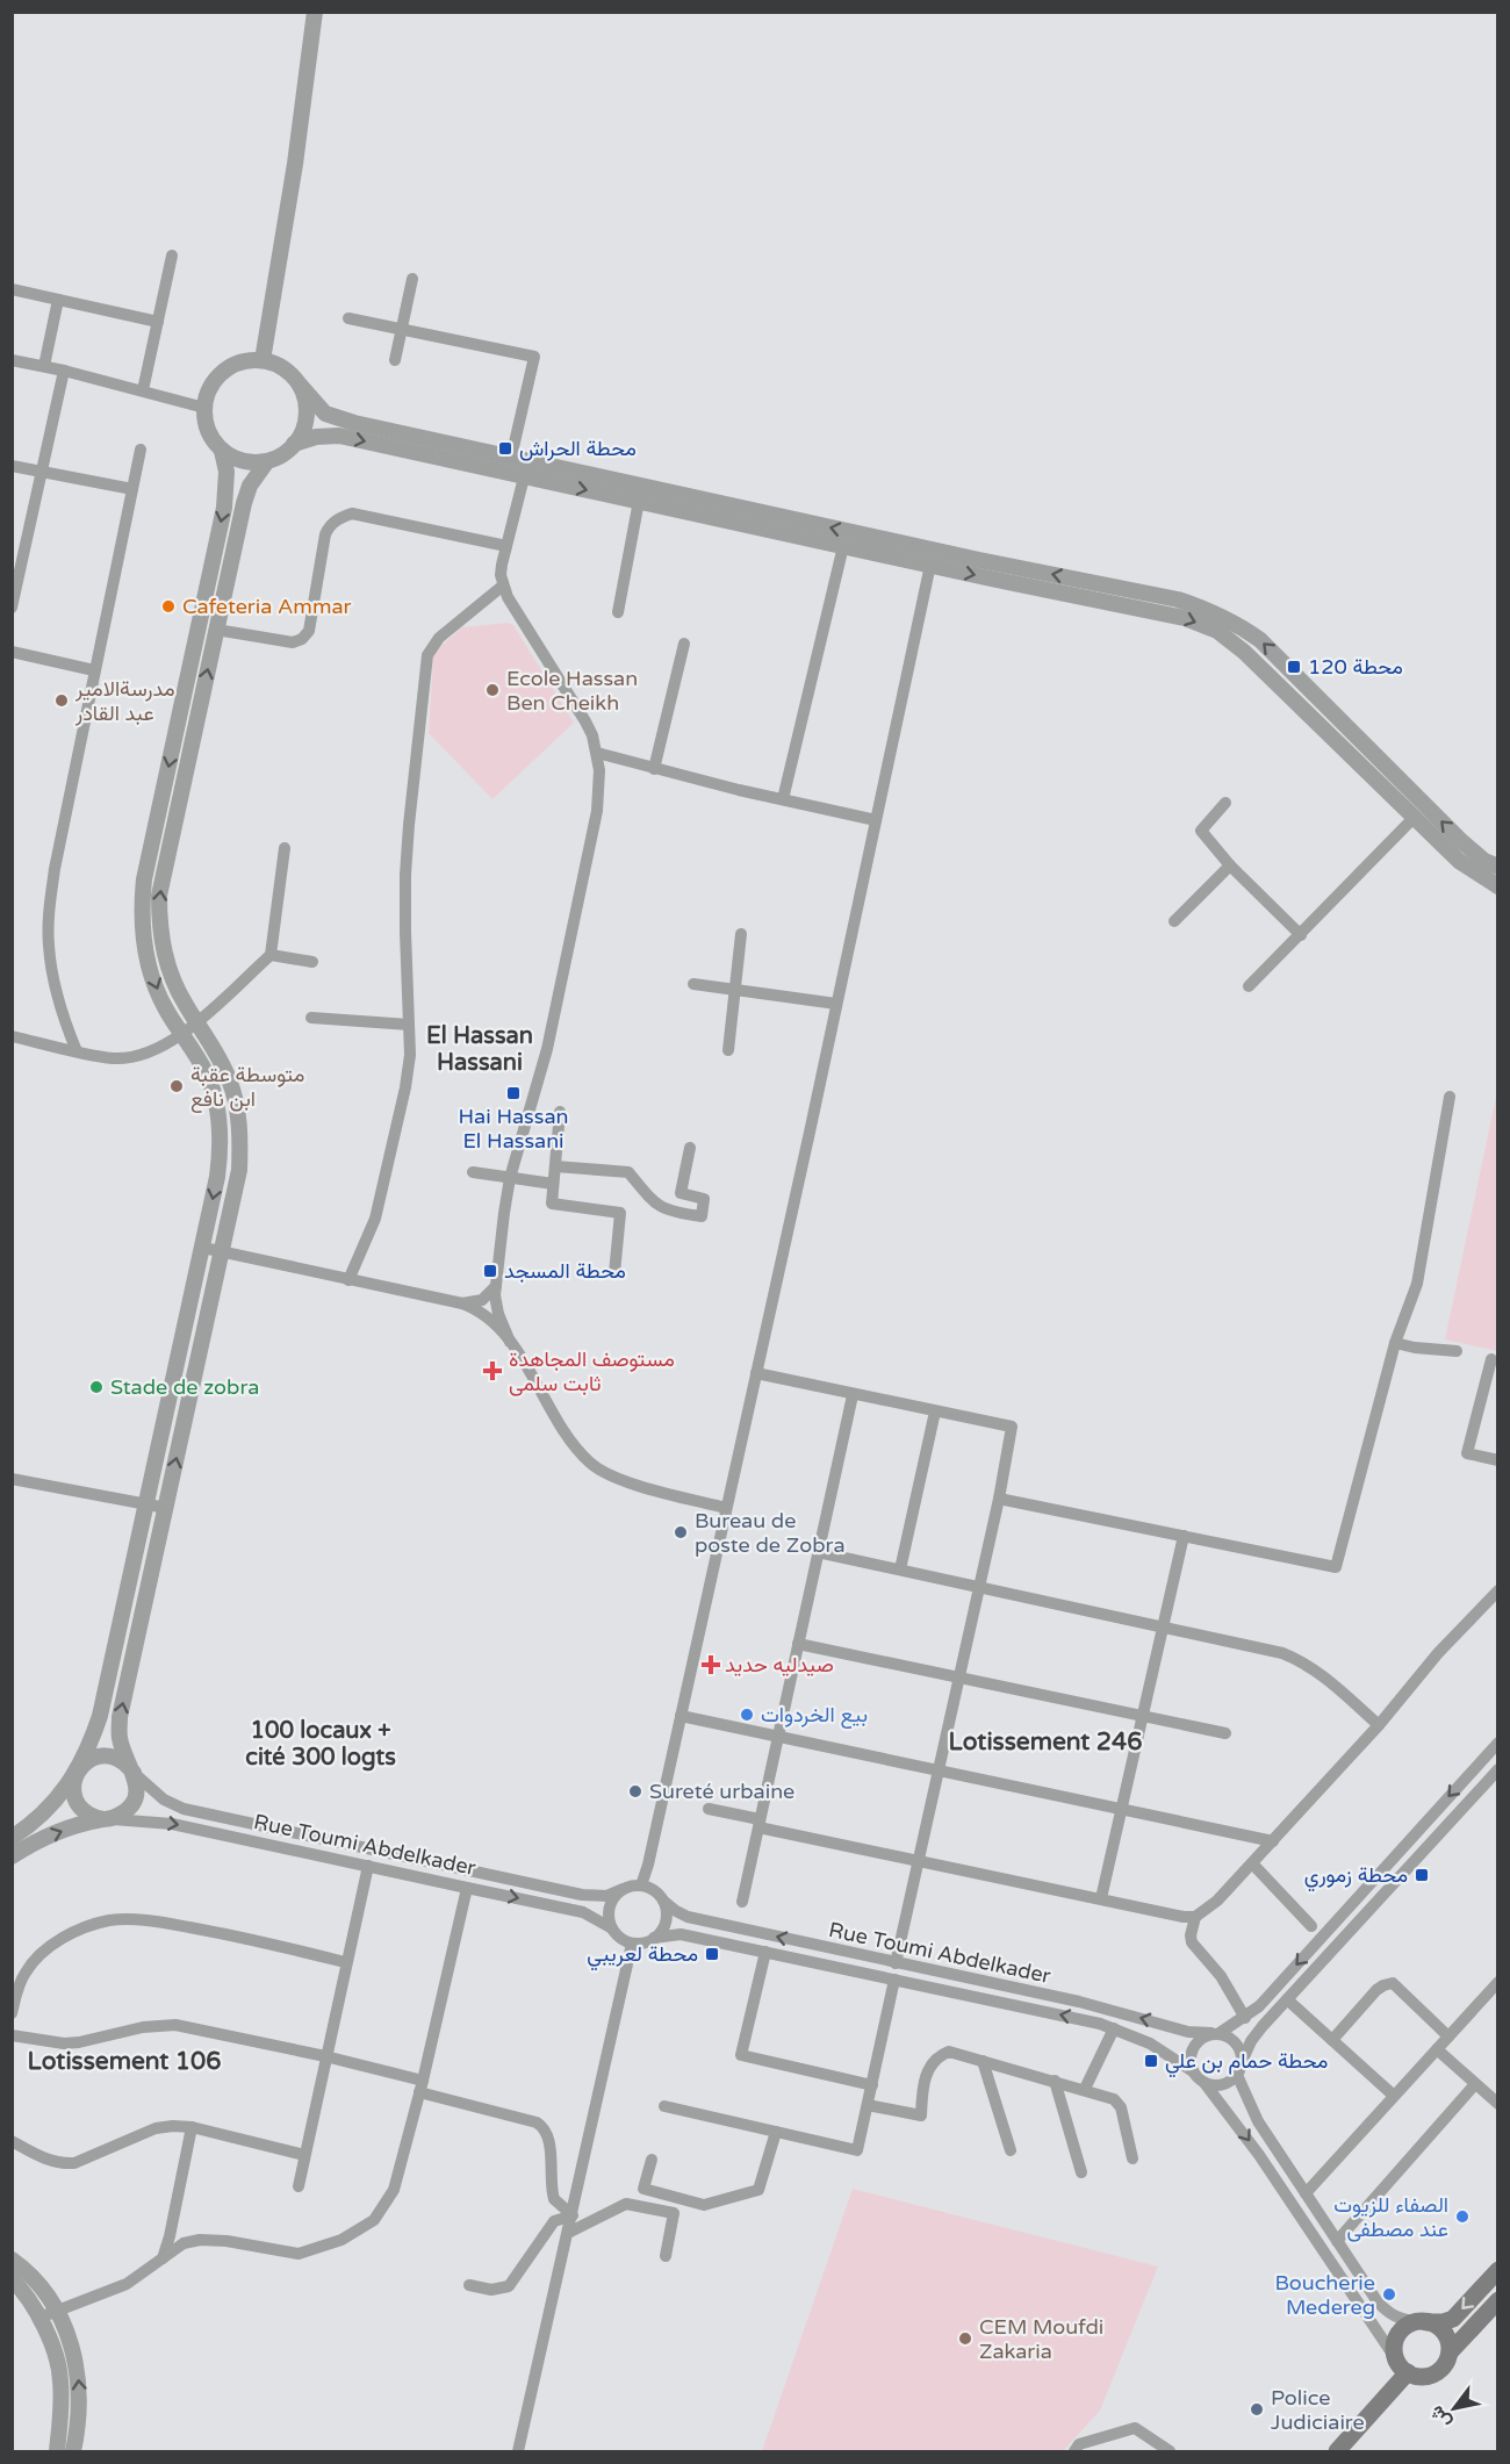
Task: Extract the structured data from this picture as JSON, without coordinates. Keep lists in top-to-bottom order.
{
  "streets": {
    "street": ["Rue Toumi Abdelkader"]
  },
  "districts": [
    "El Hassan Hassani",
    "100 locaux + cité 300 logts",
    "Lotissement 246",
    "Lotissement 106"
  ],
  "places": {
    "transit": [
      "محطة الحراش",
      "محطة 120",
      "Hai Hassan El Hassani",
      "محطة المسجد",
      "محطة زموري",
      "محطة لعريبي",
      "محطة حمام بن علي"
    ],
    "other": [
      "Cafeteria Ammar",
      "Ecole Hassan Ben Cheikh",
      "مدرسةالامير عبد القادر",
      "متوسطة عقبة ابن نافع",
      "Stade de zobra",
      "Bureau de poste de Zobra",
      "بيع الخردوات",
      "Sureté urbaine",
      "الصفاء للزيوت عند مصطفى",
      "Boucherie Medereg",
      "CEM Moufdi Zakaria",
      "Police Judiciaire"
    ],
    "health": ["مستوصف المجاهدة ثابت سلمى", "صيدليه حديد"]
  },
  "north": "bottom left"
}
